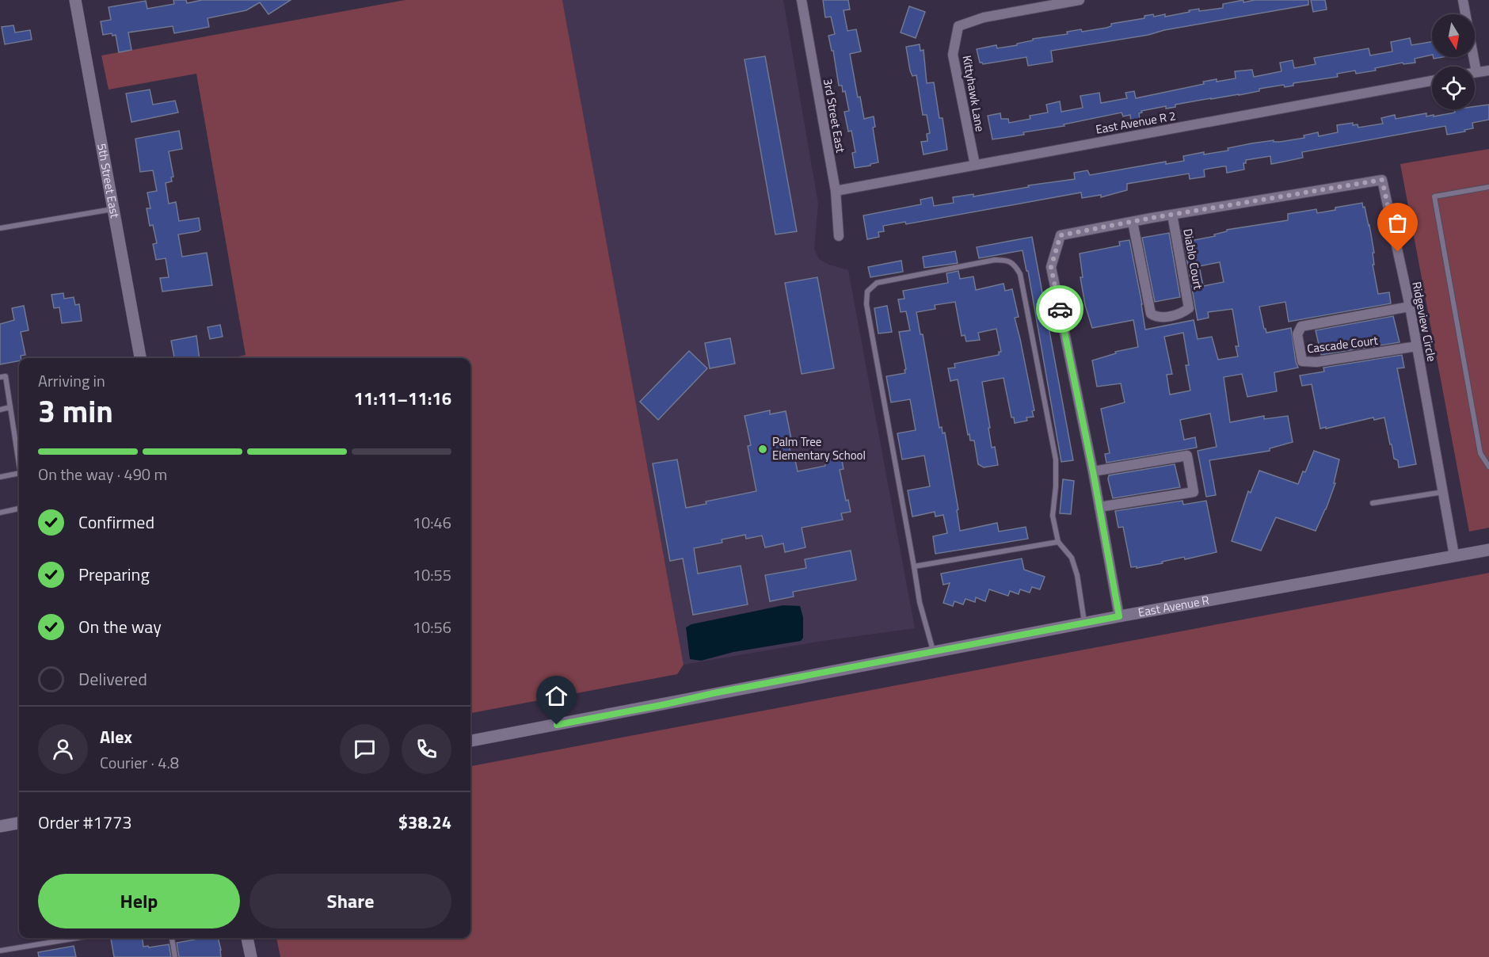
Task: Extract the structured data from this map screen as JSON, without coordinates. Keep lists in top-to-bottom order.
{
  "streets": {
    "street": [
      "Kittyhawk Lane",
      "3rd Street East",
      "East Avenue R 2",
      "5th Street East",
      "Diablo Court",
      "Ridgeview Circle",
      "Cascade Court",
      "East Avenue R"
    ]
  },
  "crossings": [
    ["Kittyhawk Lane", "East Avenue R 2"],
    ["3rd Street East", "East Avenue R 2"],
    ["Diablo Court", "Ridgeview Circle"],
    ["Ridgeview Circle", "Cascade Court"],
    ["Ridgeview Circle", "East Avenue R"]
  ],
  "places": ["Palm Tree Elementary School"],
  "north": "bottom",
  "page": {
    "heading": ["3 min", "Arriving in", "11:11–11:16"],
    "panel": [
      "Alex",
      "Courier · 4.8",
      "Order #1773",
      "$38.24"
    ],
    "bar": "On the way · 490 m",
    "list": [
      ["Confirmed", "10:46"],
      ["Preparing", "10:55"],
      ["On the way", "10:56"],
      "Delivered"
    ],
    "buttons": ["Help", "Share"]
  }
}
